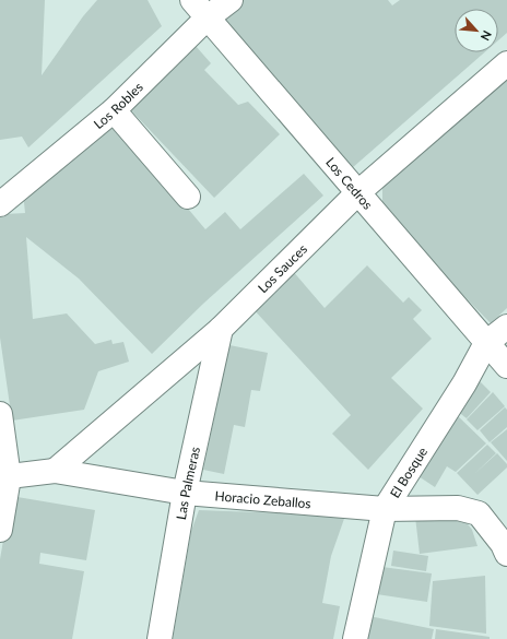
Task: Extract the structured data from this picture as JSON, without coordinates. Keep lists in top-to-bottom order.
{
  "streets": {
    "street": [
      "Los Robles",
      "Los Cedros",
      "Los Sauces",
      "El Bosque",
      "Las Palmeras",
      "Horacio Zeballos"
    ]
  },
  "crossings": [
    ["Los Robles", "Los Cedros"],
    ["Los Cedros", "Los Sauces"],
    ["Los Cedros", "El Bosque"],
    ["Los Sauces", "Las Palmeras"],
    ["Los Sauces", "Horacio Zeballos"],
    ["El Bosque", "Horacio Zeballos"],
    ["Las Palmeras", "Horacio Zeballos"]
  ],
  "north": "bottom right"
}
